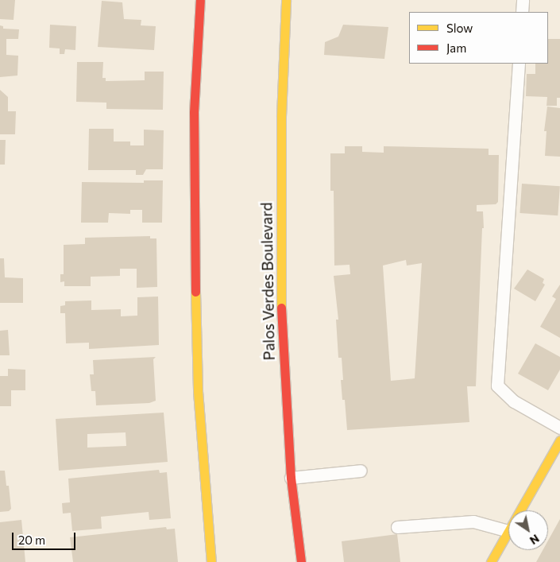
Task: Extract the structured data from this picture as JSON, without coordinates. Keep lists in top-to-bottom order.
{
  "streets": {
    "street": ["Palos Verdes Boulevard"]
  },
  "legend": ["Slow", "Jam"],
  "scale_bar": "20 m",
  "north": "bottom right"
}
